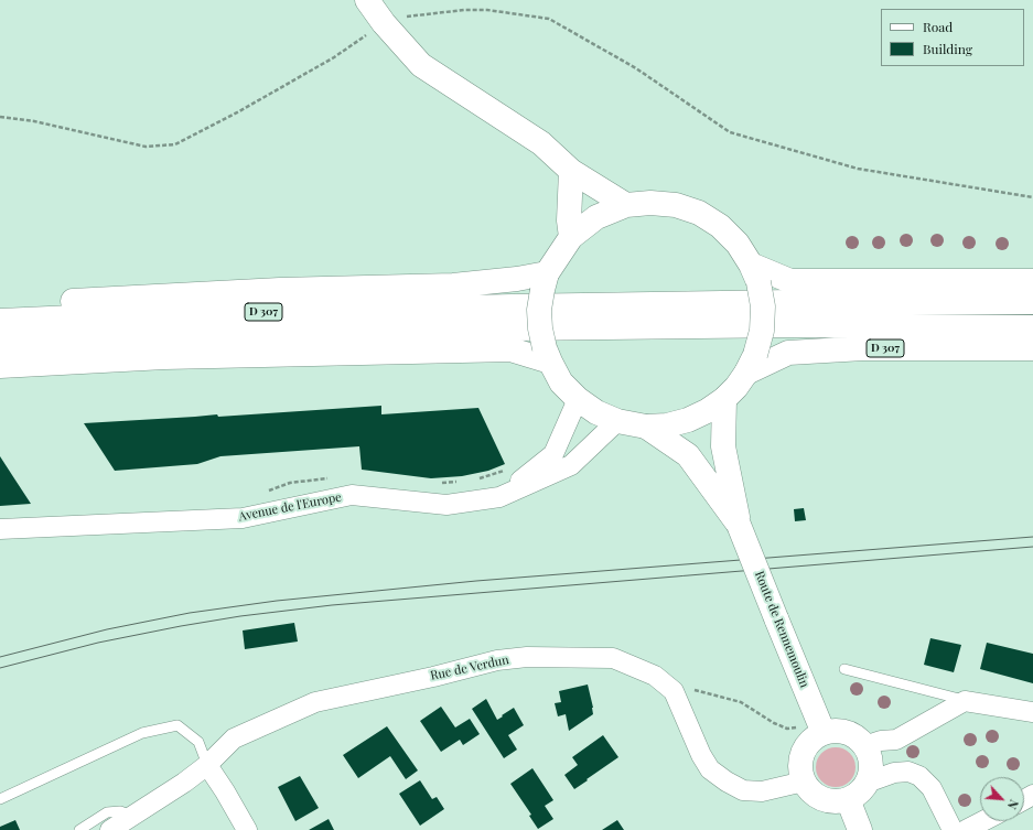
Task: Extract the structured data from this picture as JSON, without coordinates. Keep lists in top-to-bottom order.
{
  "streets": {
    "main road": ["D 307", "Route de Rennemoulin"],
    "street": ["Avenue de l'Europe", "Rue de Verdun"]
  },
  "crossings": [
    ["Route de Rennemoulin", "Rue de Verdun"]
  ],
  "legend": ["Road", "Building"],
  "north": "bottom right"
}
